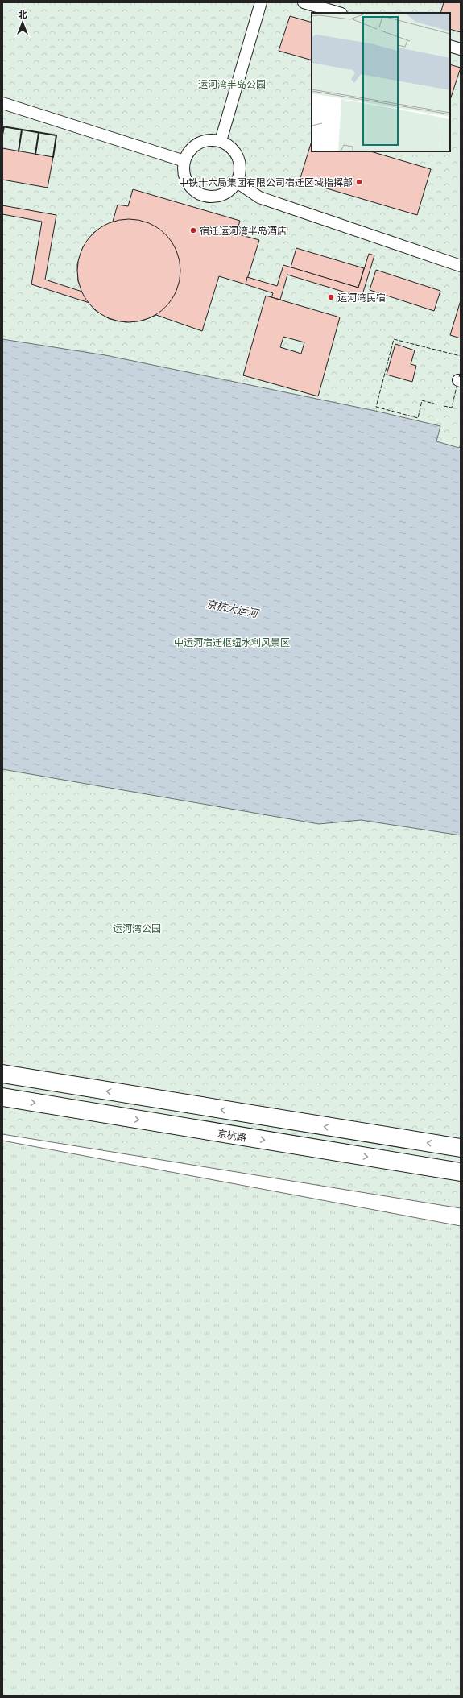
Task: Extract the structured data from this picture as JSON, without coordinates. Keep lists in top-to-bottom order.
{
  "streets": {
    "street": ["京杭路"]
  },
  "water": ["京杭大运河"],
  "parks": ["运河湾半岛公园", "中运河宿迁枢纽水利风景区", "运河湾公园"],
  "places": ["中铁十六局集团有限公司宿迁区域指挥部", "宿迁运河湾半岛酒店", "运河湾民宿"],
  "north": "top"
}
